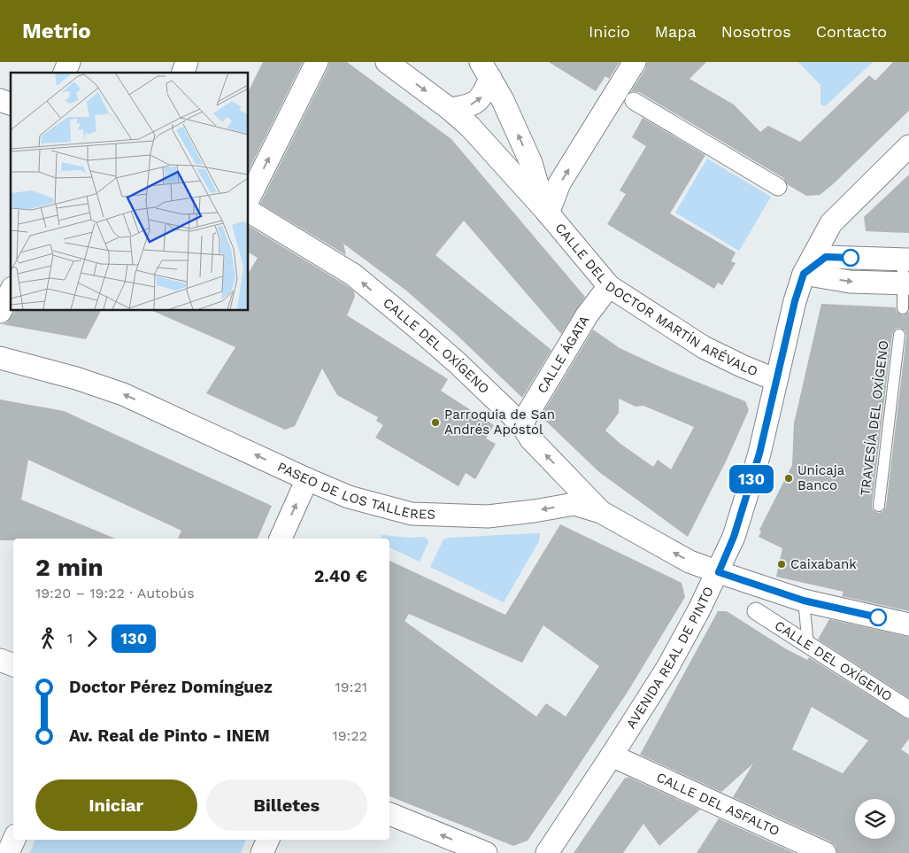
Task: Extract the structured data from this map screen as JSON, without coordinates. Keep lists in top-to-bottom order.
{
  "streets": {
    "street": [
      "CALLE DEL DOCTOR MARTÍN ARÉVALO",
      "CALLE DEL OXÍGENO",
      "CALLE ÁGATA",
      "PASEO DE LOS TALLERES",
      "AVENIDA REAL DE PINTO",
      "CALLE DEL ASFALTO"
    ],
    "lane": ["TRAVESÍA DEL OXÍGENO"]
  },
  "crossings": [
    ["CALLE DEL DOCTOR MARTÍN ARÉVALO", "CALLE ÁGATA"],
    ["CALLE DEL DOCTOR MARTÍN ARÉVALO", "AVENIDA REAL DE PINTO"],
    ["CALLE DEL OXÍGENO", "CALLE ÁGATA"],
    ["CALLE DEL OXÍGENO", "PASEO DE LOS TALLERES"],
    ["PASEO DE LOS TALLERES", "AVENIDA REAL DE PINTO"],
    ["AVENIDA REAL DE PINTO", "CALLE DEL ASFALTO"]
  ],
  "one_way": ["CALLE DEL OXÍGENO", "PASEO DE LOS TALLERES"],
  "places": ["Parroquia de San Andrés Apóstol", "Unicaja Banco", "Caixabank"],
  "lines": ["bus line 130"],
  "page": {
    "header": "Metrio",
    "nav": [
      "Inicio",
      "Mapa",
      "Nosotros",
      "Contacto"
    ],
    "on_map": "130",
    "heading": ["2 min", "19:20 – 19:22 · Autobús", "2.40 €"],
    "legs": ["1", "130"],
    "list": [
      {
        "name": "Doctor Pérez Domínguez",
        "value": "19:21"
      },
      {
        "name": "Av. Real de Pinto - INEM",
        "value": "19:22"
      }
    ],
    "buttons": ["Iniciar", "Billetes"]
  }
}
